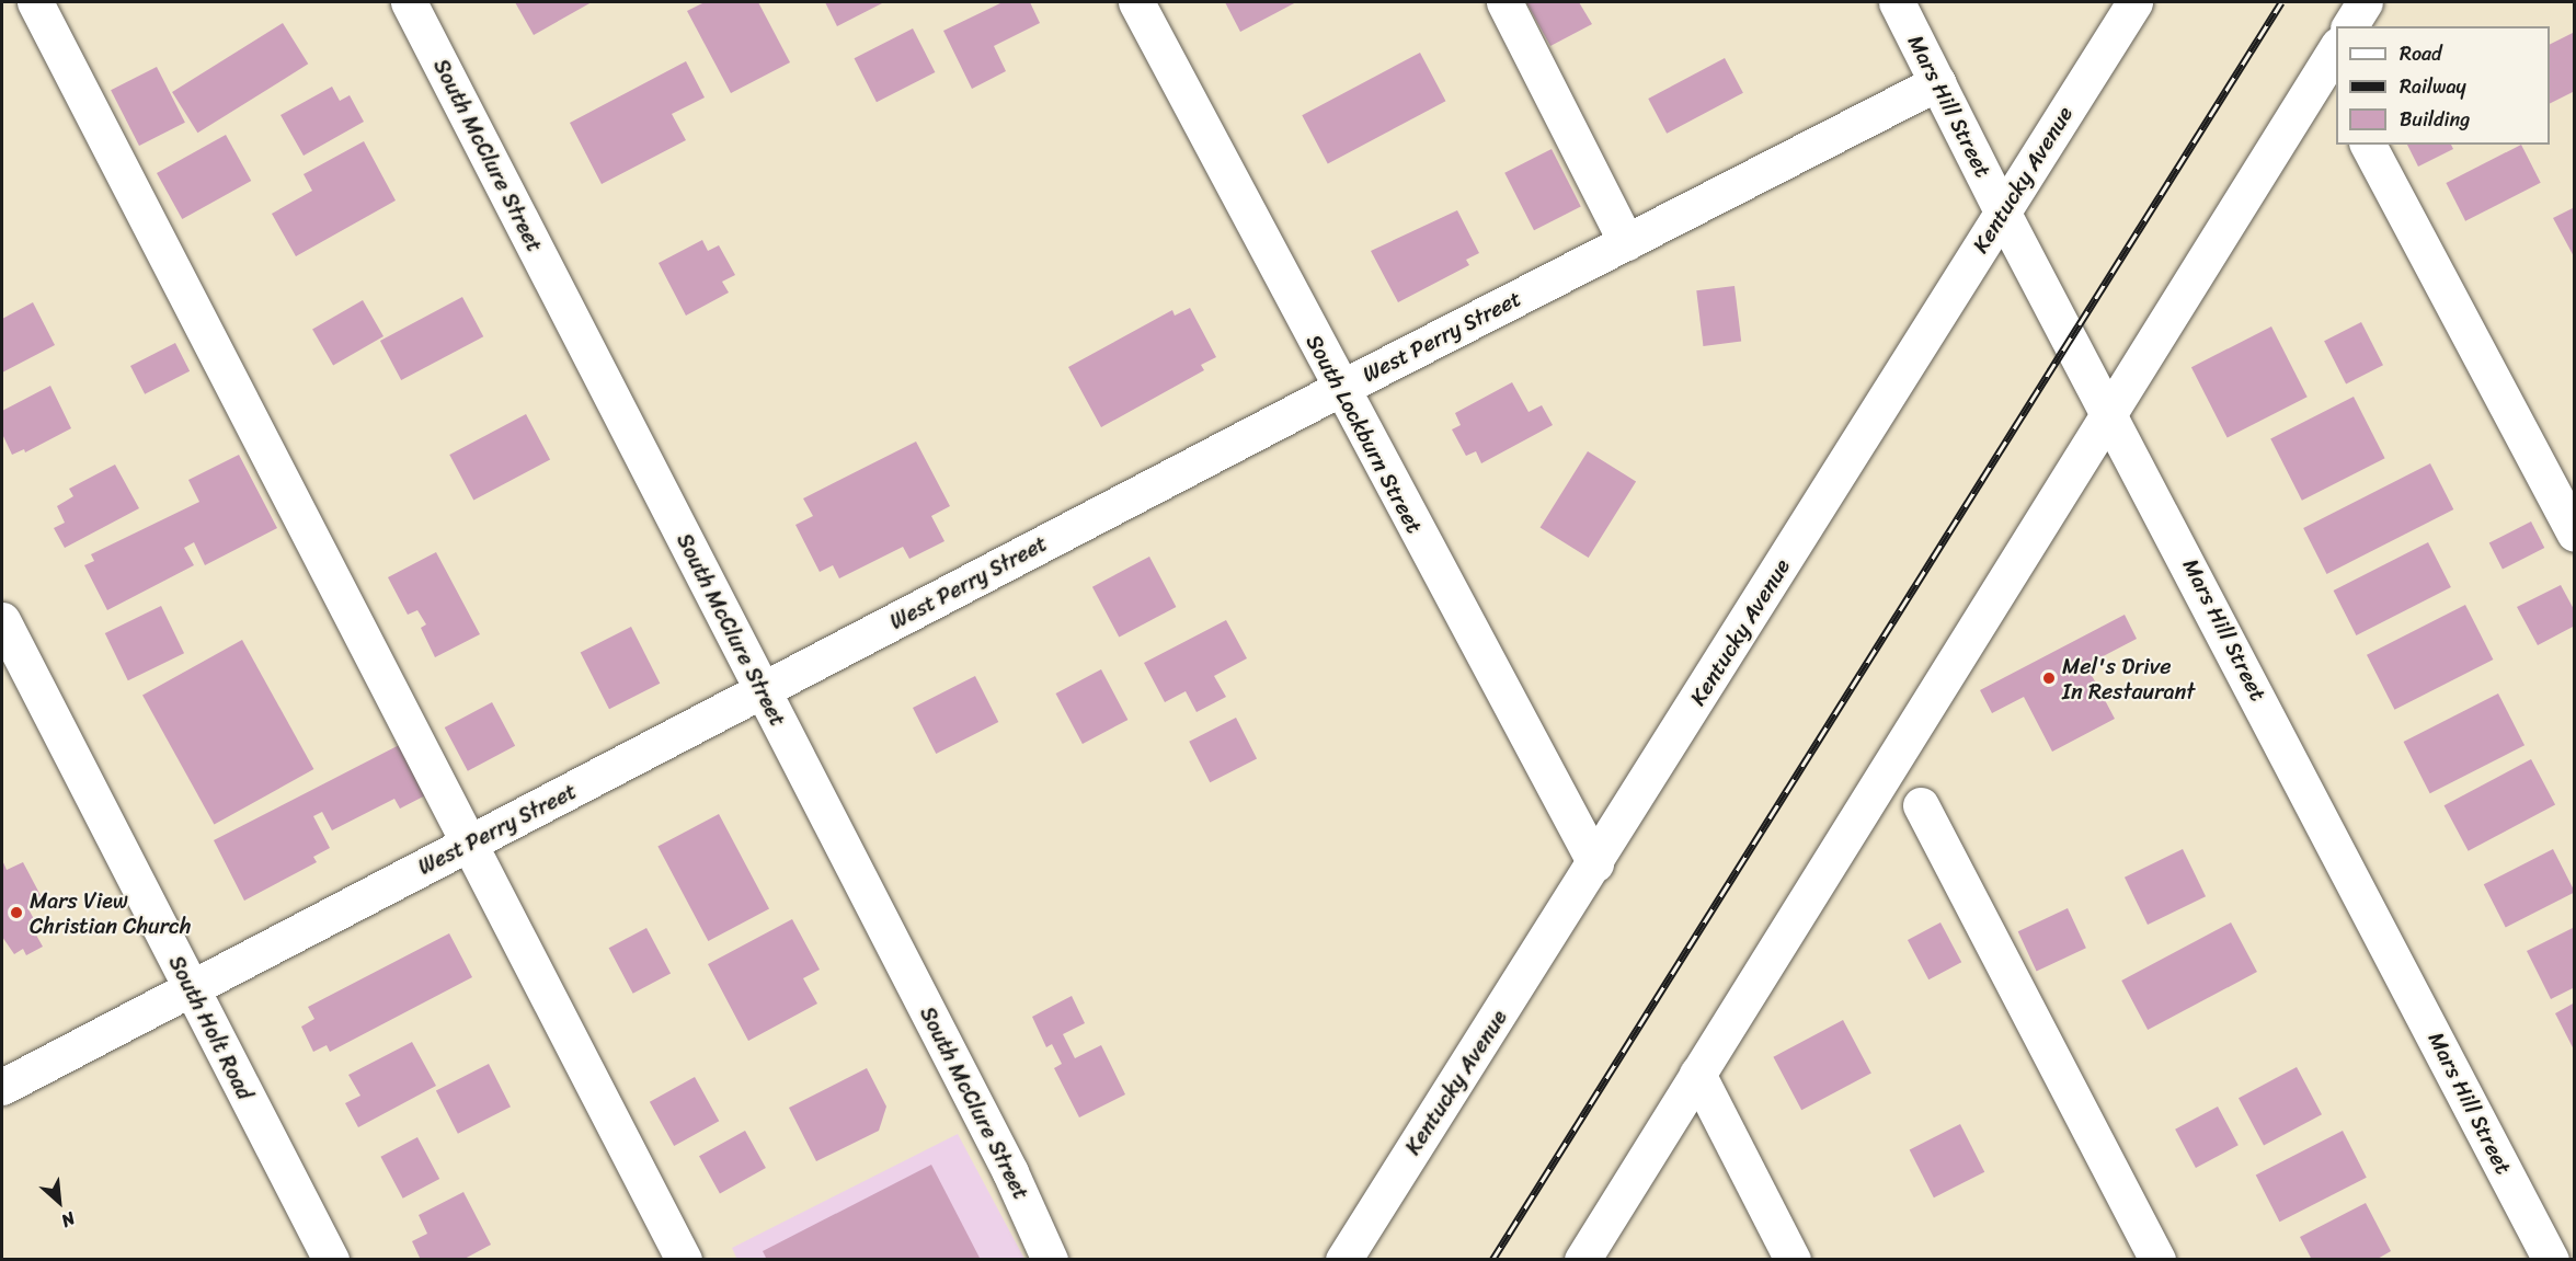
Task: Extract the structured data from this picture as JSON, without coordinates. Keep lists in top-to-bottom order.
{
  "streets": {
    "street": [
      "Mars Hill Street",
      "South McClure Street",
      "Kentucky Avenue",
      "West Perry Street",
      "South Lockburn Street",
      "South Holt Road"
    ]
  },
  "crossings": [
    ["Mars Hill Street", "Kentucky Avenue"],
    ["Mars Hill Street", "West Perry Street"],
    ["South McClure Street", "West Perry Street"],
    ["Kentucky Avenue", "South Lockburn Street"],
    ["West Perry Street", "South Lockburn Street"],
    ["West Perry Street", "South Holt Road"]
  ],
  "places": ["Mel's Drive In Restaurant", "Mars View Christian Church"],
  "legend": ["Road", "Railway", "Building"],
  "north": "bottom right"
}
